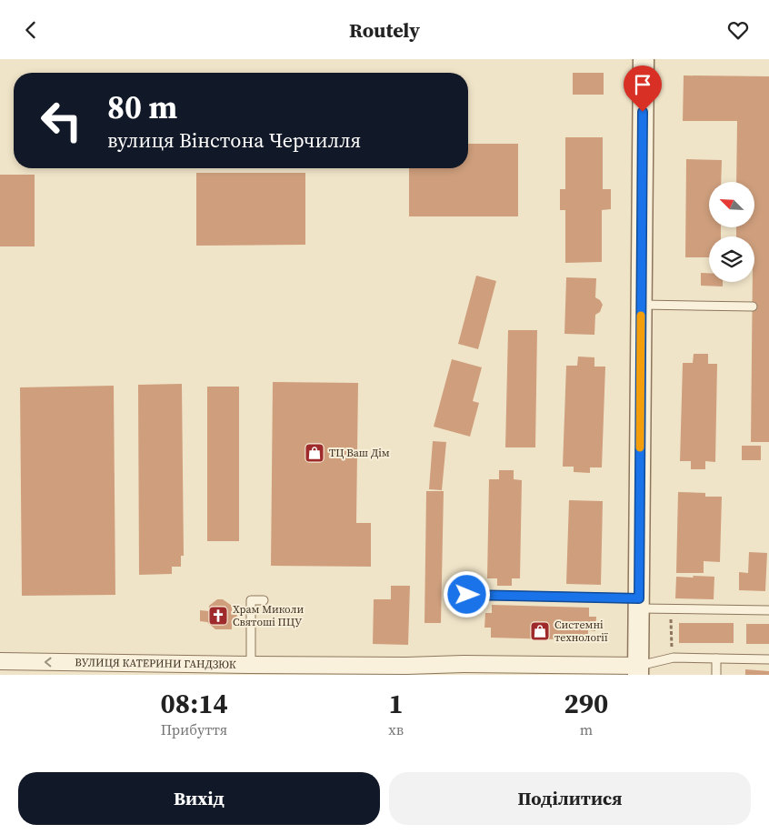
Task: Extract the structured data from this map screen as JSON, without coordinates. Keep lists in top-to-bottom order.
{
  "streets": {
    "street": ["ВУЛИЦЯ КАТЕРИНИ ГАНДЗЮК"]
  },
  "one_way": ["ВУЛИЦЯ КАТЕРИНИ ГАНДЗЮК"],
  "places": {
    "shop": ["ТЦ Ваш Дім", "Системні технології"],
    "church": ["Храм Миколи Святоші ПЦУ"]
  },
  "north": "top left",
  "page": {
    "header": "Routely",
    "turn": ["80 m", "вулиця Вінстона Черчилля"],
    "eta": [
      "08:14",
      "Прибуття",
      "1",
      "хв",
      "290",
      "m"
    ],
    "buttons": ["Вихід", "Поділитися"]
  }
}
